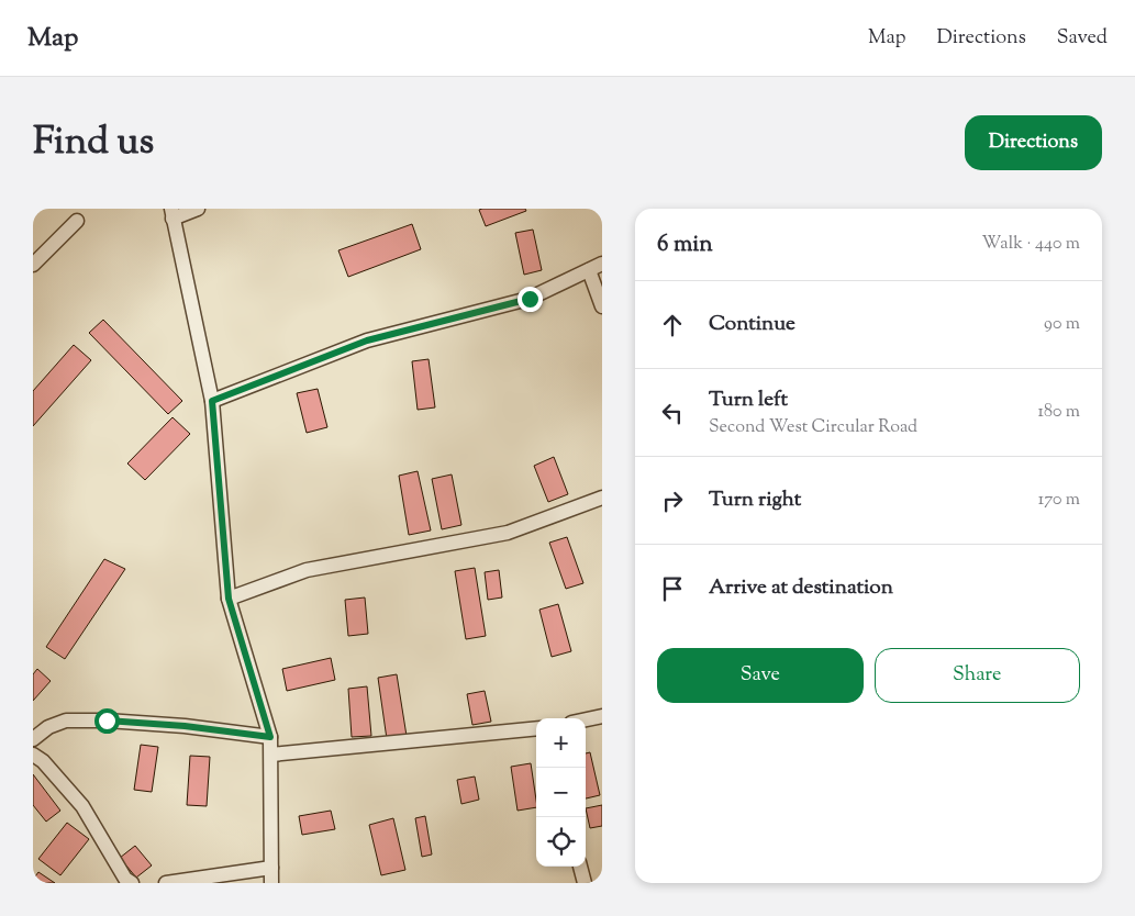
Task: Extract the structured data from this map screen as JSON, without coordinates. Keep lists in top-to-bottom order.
{
  "page": {
    "header": "Map",
    "nav": ["Map", "Directions", "Saved"],
    "title": "Find us",
    "buttons": [
      "Directions",
      ["Save", "Share"]
    ],
    "heading": ["6 min", "Walk · 440 m"],
    "list": [
      ["Continue", "90 m"],
      ["Turn left", "Second West Circular Road", "180 m"],
      ["Turn right", "170 m"],
      "Arrive at destination"
    ],
    "map_buttons": ["+", "−"]
  }
}
